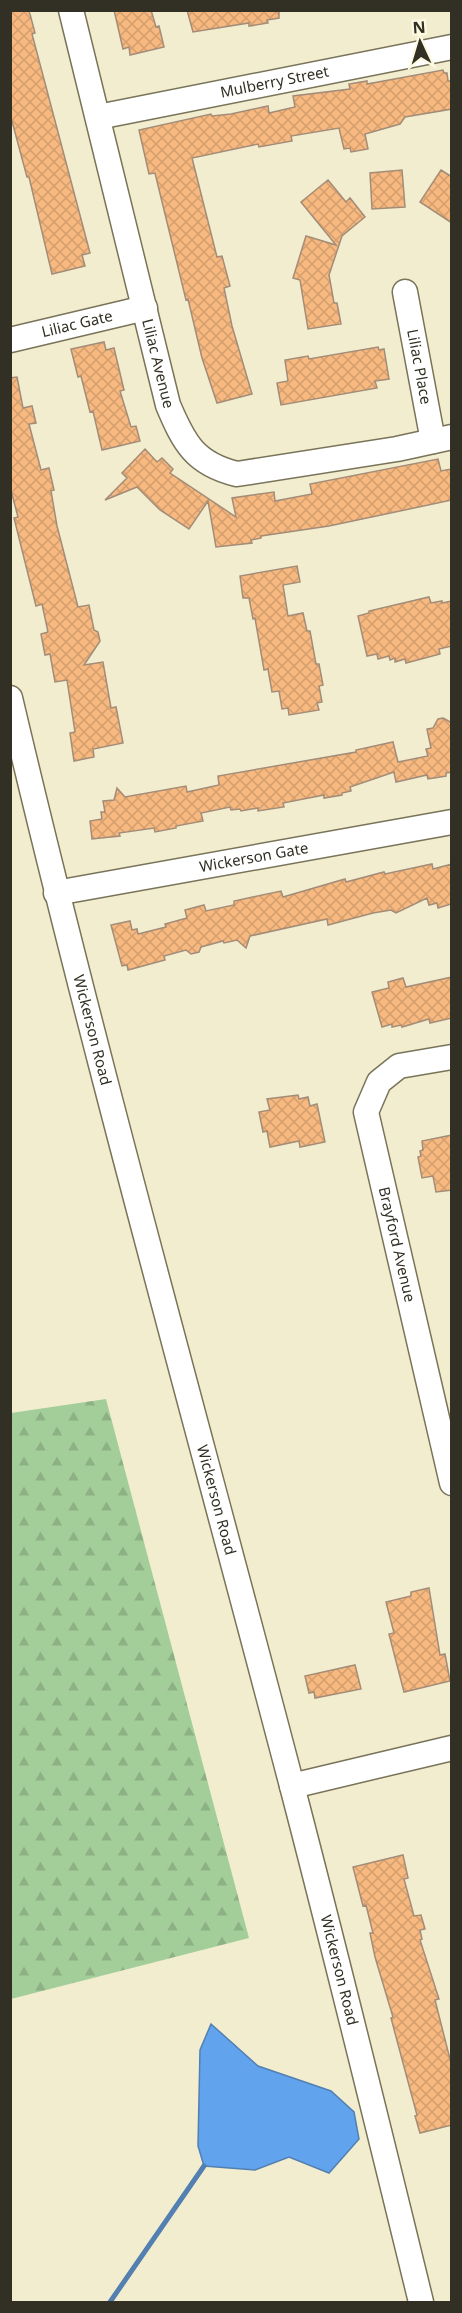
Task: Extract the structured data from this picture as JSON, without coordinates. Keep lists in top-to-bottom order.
{
  "streets": {
    "street": [
      "Mulberry Street",
      "Liliac Gate",
      "Liliac Avenue",
      "Liliac Place",
      "Wickerson Gate",
      "Wickerson Road",
      "Brayford Avenue"
    ]
  },
  "crossings": [
    ["Mulberry Street", "Liliac Avenue"],
    ["Liliac Gate", "Liliac Avenue"],
    ["Liliac Avenue", "Liliac Place"],
    ["Wickerson Gate", "Wickerson Road"]
  ],
  "north": "top"
}
